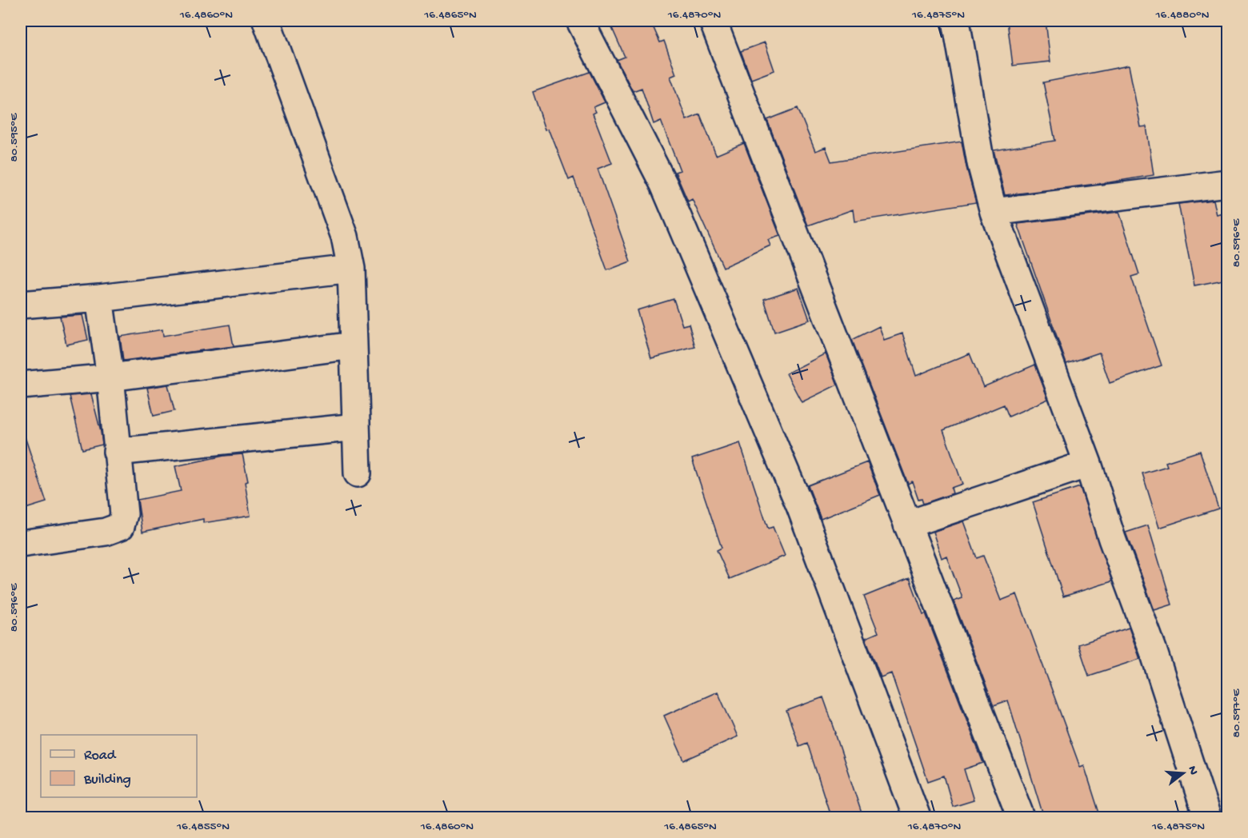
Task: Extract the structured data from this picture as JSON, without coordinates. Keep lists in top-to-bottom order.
{
  "legend": ["Road", "Building"],
  "north": "right",
  "coordinates": [
    "16.4860°N",
    "16.4865°N",
    "16.4870°N",
    "16.4875°N",
    "16.4880°N",
    "80.595°E",
    "80.596°E",
    "80.597°E",
    "16.4855°N"
  ]
}
